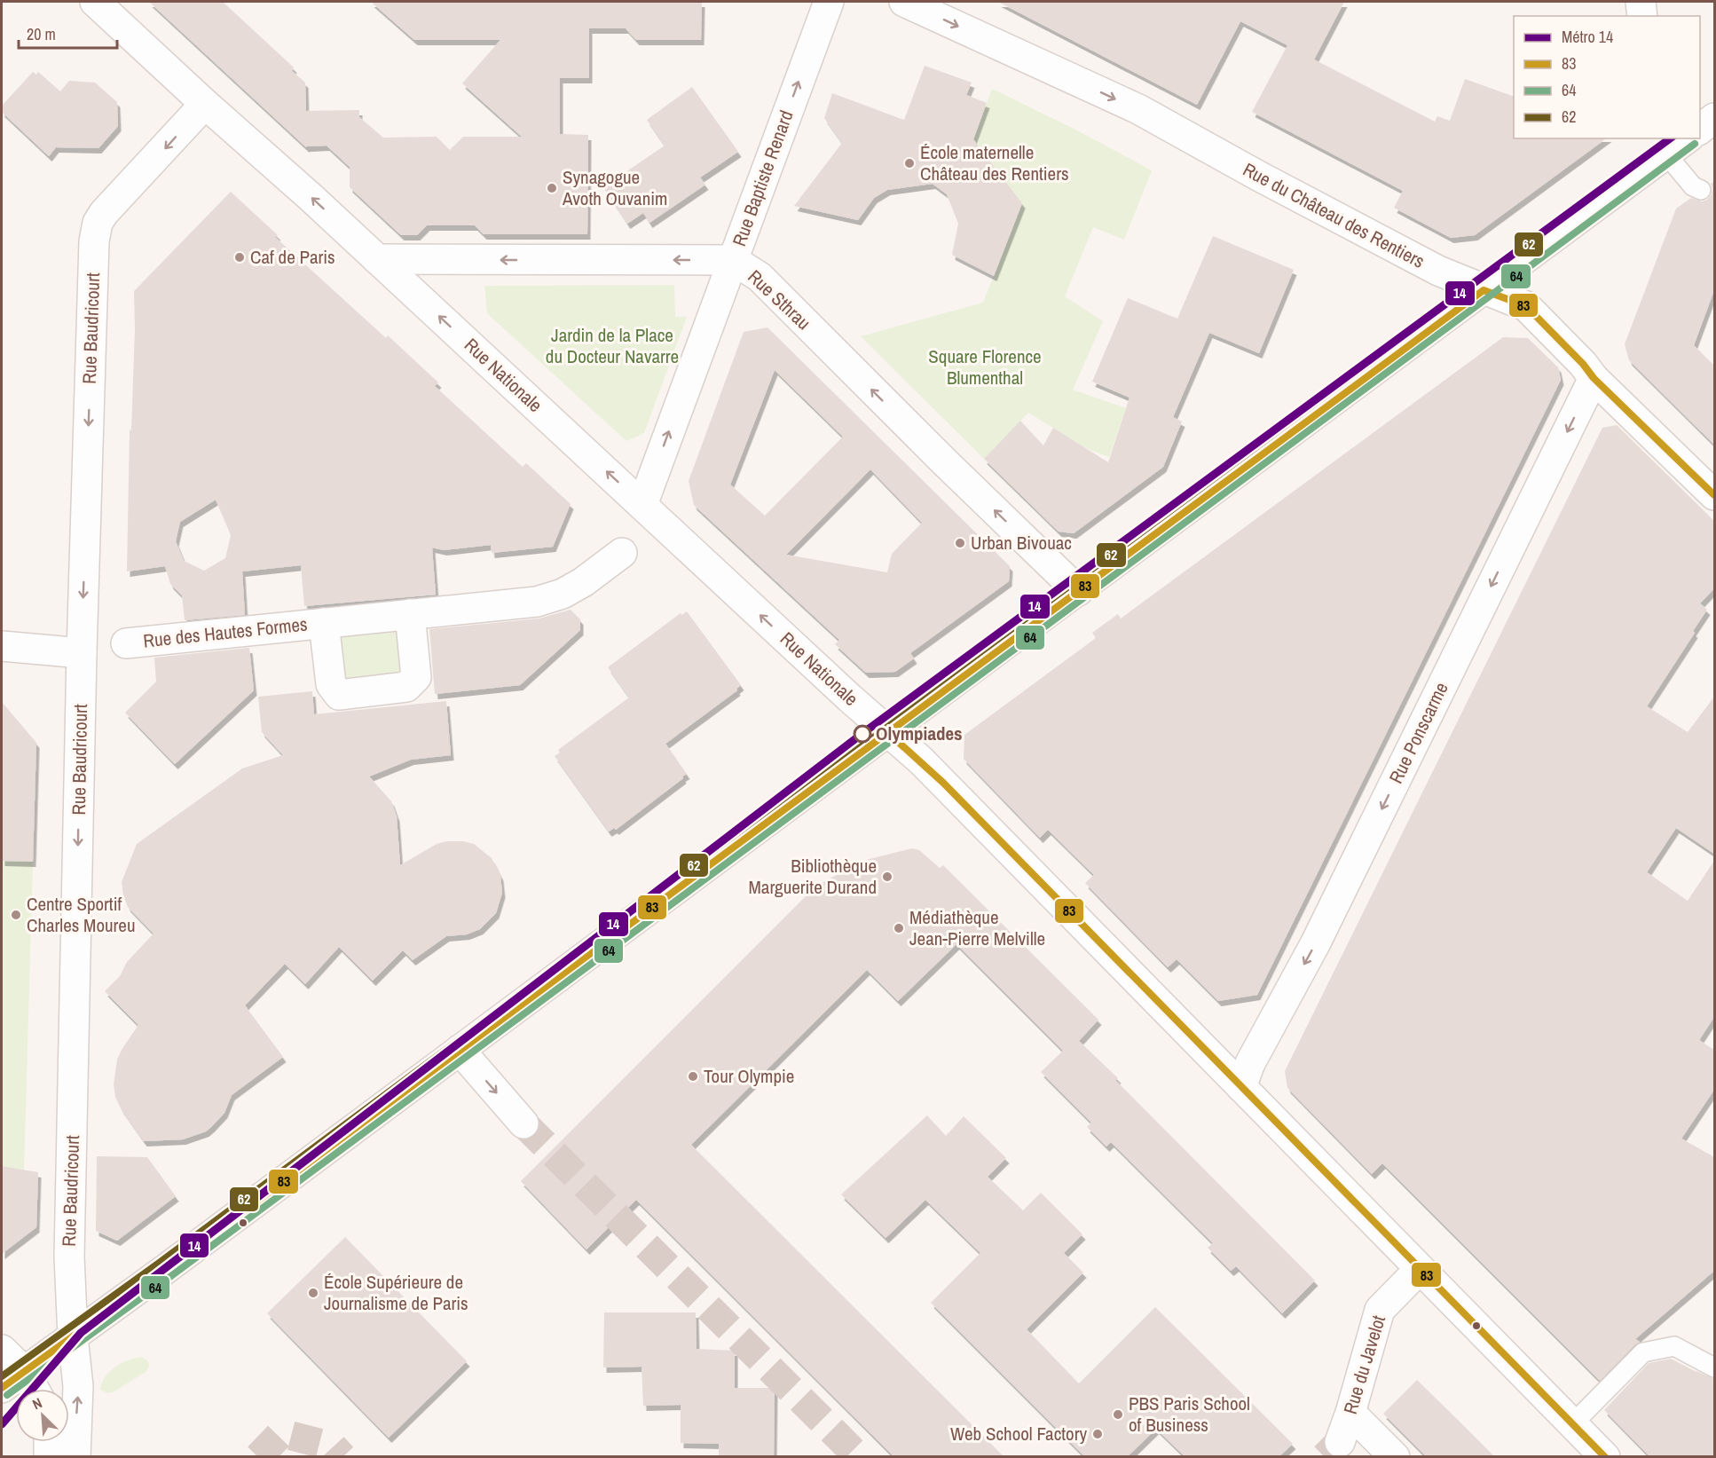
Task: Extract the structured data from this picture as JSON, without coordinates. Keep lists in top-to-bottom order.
{
  "streets": {
    "street": [
      "Rue Baptiste Renard",
      "Rue du Château des Rentiers",
      "Rue Sthrau",
      "Rue Baudricourt",
      "Rue Nationale",
      "Rue des Hautes Formes",
      "Rue Ponscarme",
      "Rue du Javelot"
    ]
  },
  "crossings": [
    ["Rue Baptiste Renard", "Rue Sthrau"],
    ["Rue Baptiste Renard", "Rue Nationale"],
    ["Rue du Château des Rentiers", "Rue Ponscarme"],
    ["Rue Sthrau", "Rue Nationale"],
    ["Rue Baudricourt", "Rue Nationale"],
    ["Rue Nationale", "Rue Ponscarme"],
    ["Rue Nationale", "Rue du Javelot"]
  ],
  "one_way": [
    "Rue Baptiste Renard",
    "Rue du Château des Rentiers",
    "Rue Sthrau",
    "Rue Baudricourt",
    "Rue Nationale",
    "Rue Ponscarme"
  ],
  "parks": ["Jardin de la Place du Docteur Navarre", "Square Florence Blumenthal"],
  "places": [
    "École maternelle Château des Rentiers",
    "Synagogue Avoth Ouvanim",
    "Caf de Paris",
    "Urban Bivouac",
    "Olympiades",
    "Bibliothèque Marguerite Durand",
    "Centre Sportif Charles Moureu",
    "Médiathèque Jean-Pierre Melville",
    "Tour Olympie",
    "École Supérieure de Journalisme de Paris",
    "PBS Paris School of Business",
    "Web School Factory"
  ],
  "lines": [
    "metro line 14",
    "transit line 62",
    "transit line 64",
    "transit line 83"
  ],
  "legend": [
    "Métro 14",
    "83",
    "64",
    "62"
  ],
  "scale_bar": "20 m",
  "north": "top left"
}
